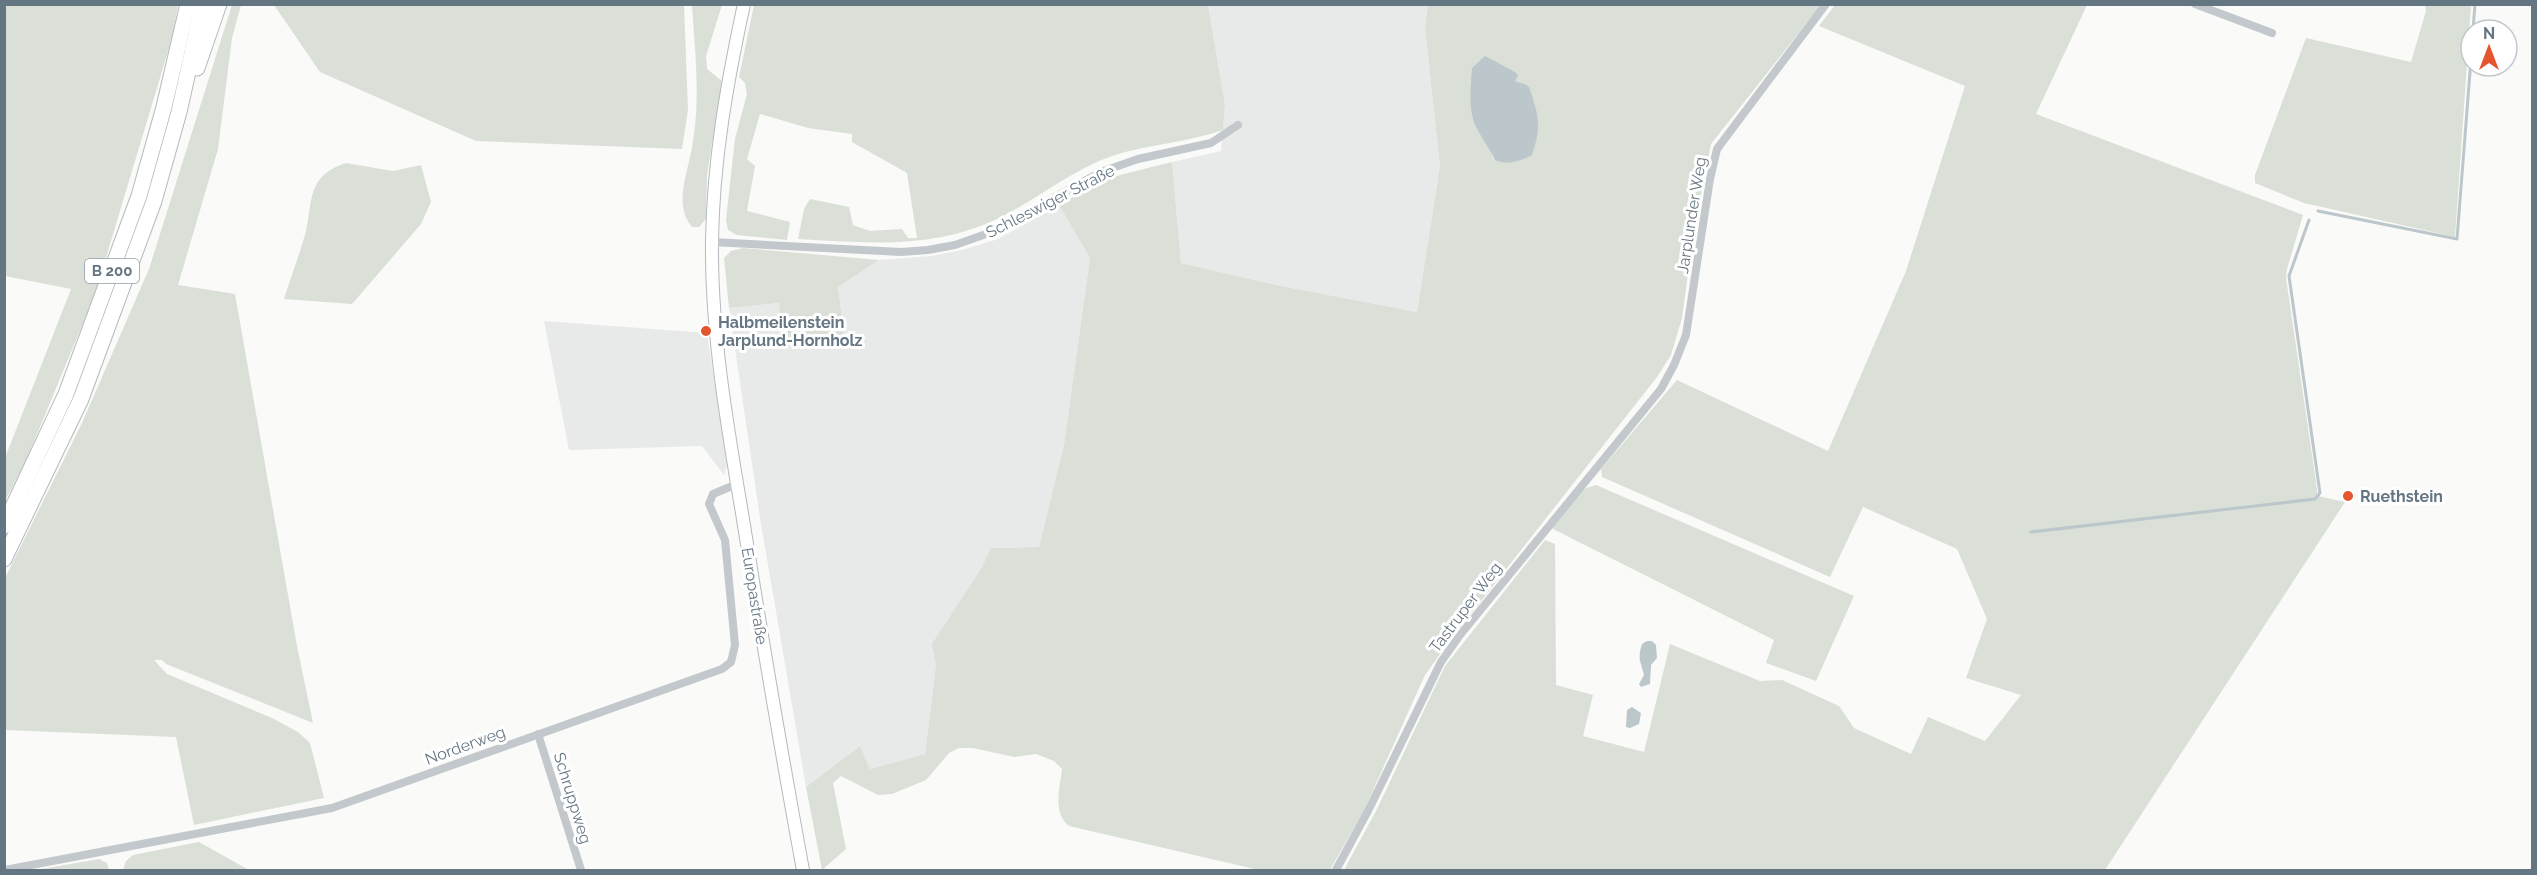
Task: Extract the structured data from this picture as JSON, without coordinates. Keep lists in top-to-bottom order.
{
  "streets": {
    "highway": ["B 200"],
    "main road": ["Europastraße"],
    "street": [
      "Schleswiger Straße",
      "Jarplunder Weg",
      "Tastruper Weg",
      "Norderweg",
      "Schruppweg"
    ]
  },
  "crossings": [
    ["Schleswiger Straße", "Europastraße"],
    ["Jarplunder Weg", "Tastruper Weg"],
    ["Europastraße", "Norderweg"],
    ["Norderweg", "Schruppweg"]
  ],
  "places": ["Halbmeilenstein Jarplund-Hornholz", "Ruethstein"],
  "north": "top"
}
